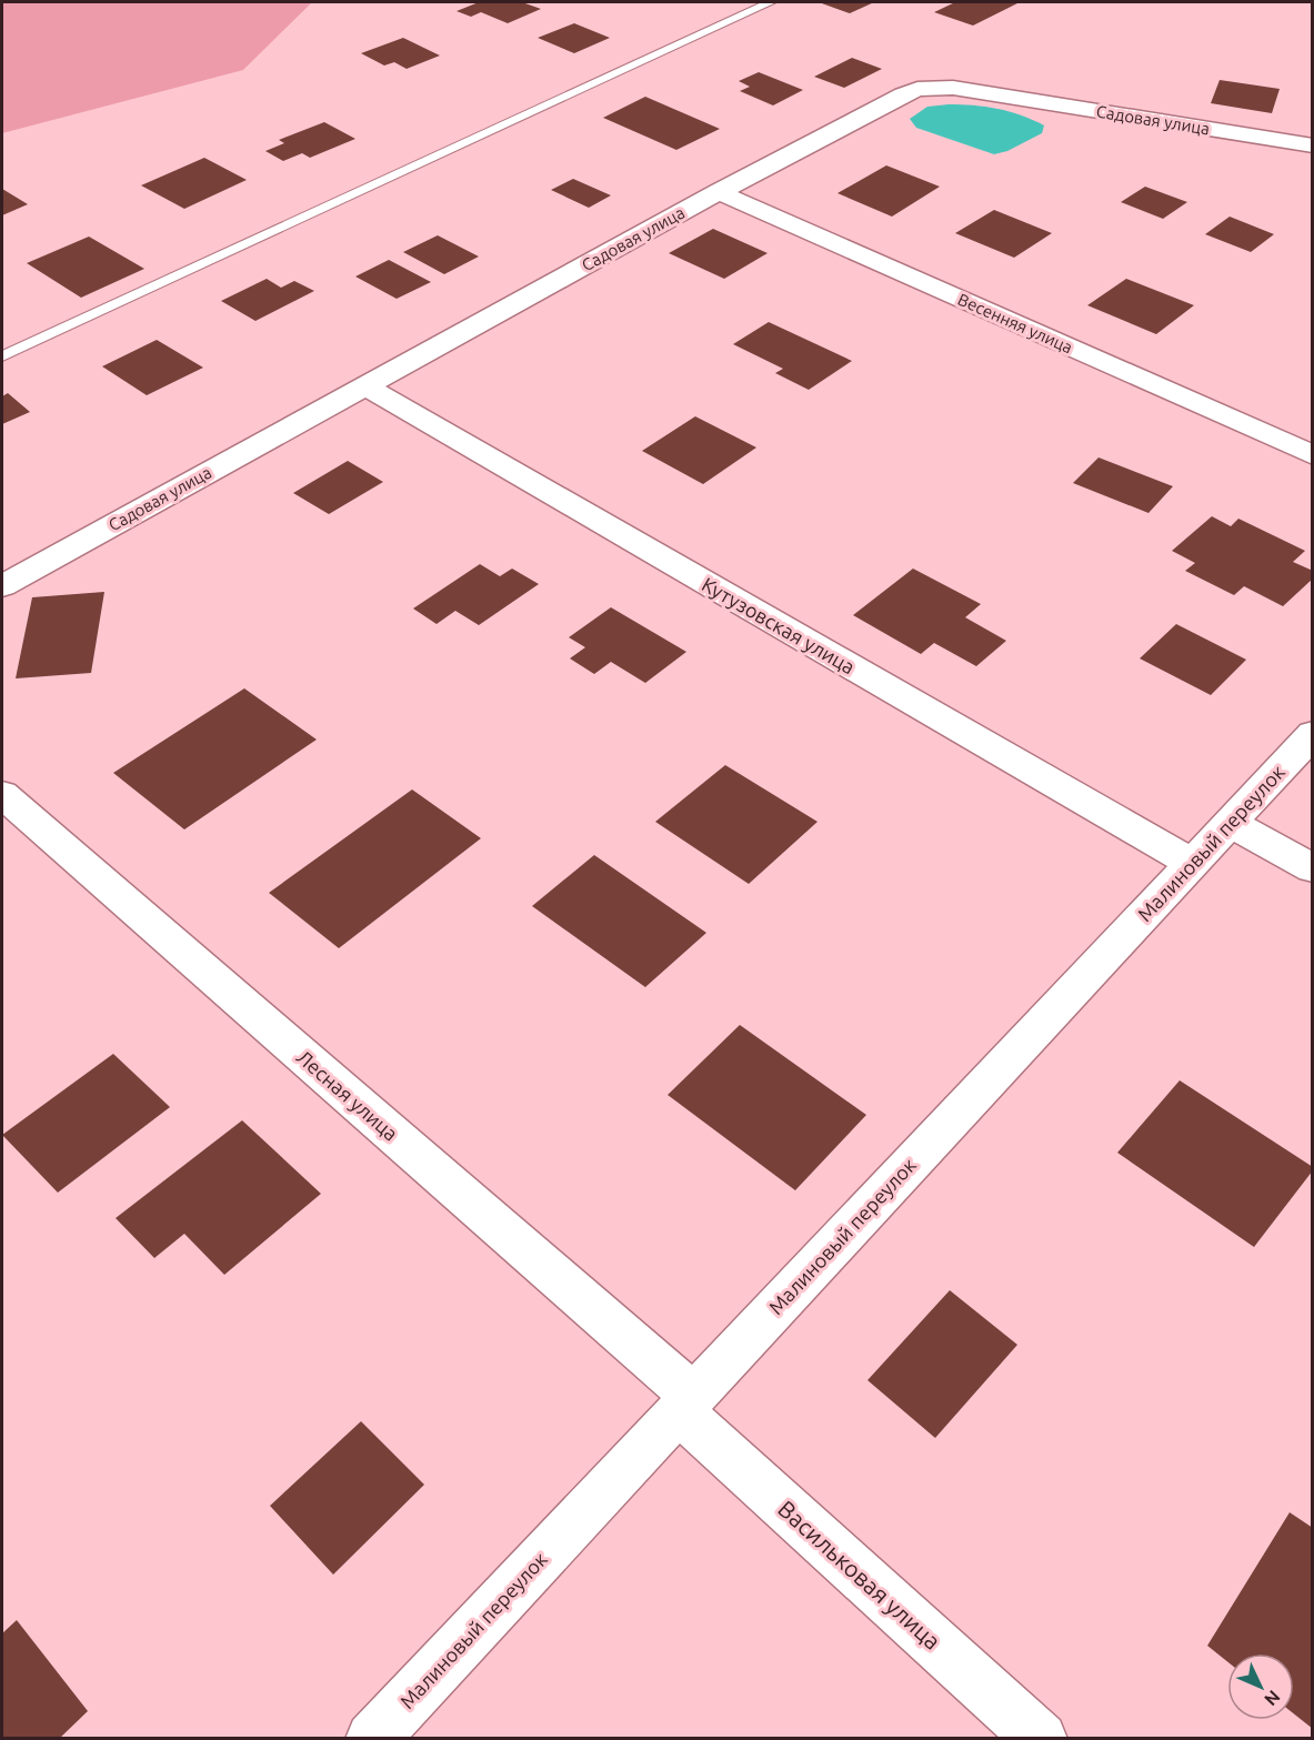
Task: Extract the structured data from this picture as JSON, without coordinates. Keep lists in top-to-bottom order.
{
  "streets": {
    "street": [
      "Садовая улица",
      "Весенняя улица",
      "Кутузовская улица",
      "Малиновый переулок",
      "Лесная улица",
      "Васильковая улица"
    ]
  },
  "crossings": [
    ["Садовая улица", "Весенняя улица"],
    ["Садовая улица", "Кутузовская улица"],
    ["Кутузовская улица", "Малиновый переулок"],
    ["Малиновый переулок", "Лесная улица"],
    ["Малиновый переулок", "Васильковая улица"],
    ["Лесная улица", "Васильковая улица"]
  ],
  "north": "bottom right"
}
